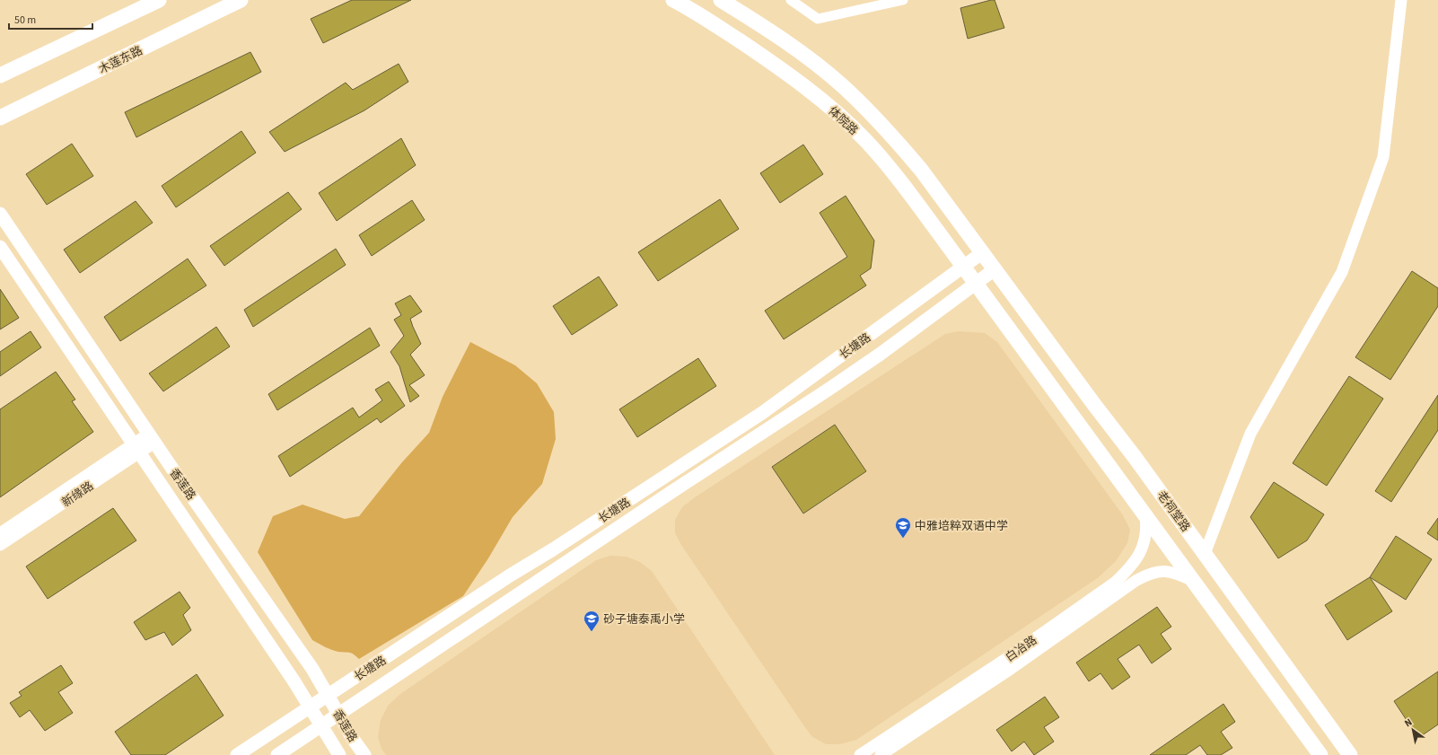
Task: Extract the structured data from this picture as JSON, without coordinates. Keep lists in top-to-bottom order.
{
  "streets": {
    "main road": [
      "木莲东路",
      "体院路",
      "长塘路",
      "香莲路",
      "老祠堂路"
    ],
    "street": ["新缘路", "白冶路"]
  },
  "crossings": [
    ["体院路", "长塘路"],
    ["体院路", "老祠堂路"],
    ["长塘路", "香莲路"],
    ["长塘路", "老祠堂路"],
    ["香莲路", "新缘路"]
  ],
  "places": {
    "school or university": ["中雅培粹双语中学", "砂子塘泰禹小学"]
  },
  "scale_bar": "50 m",
  "north": "top left"
}
